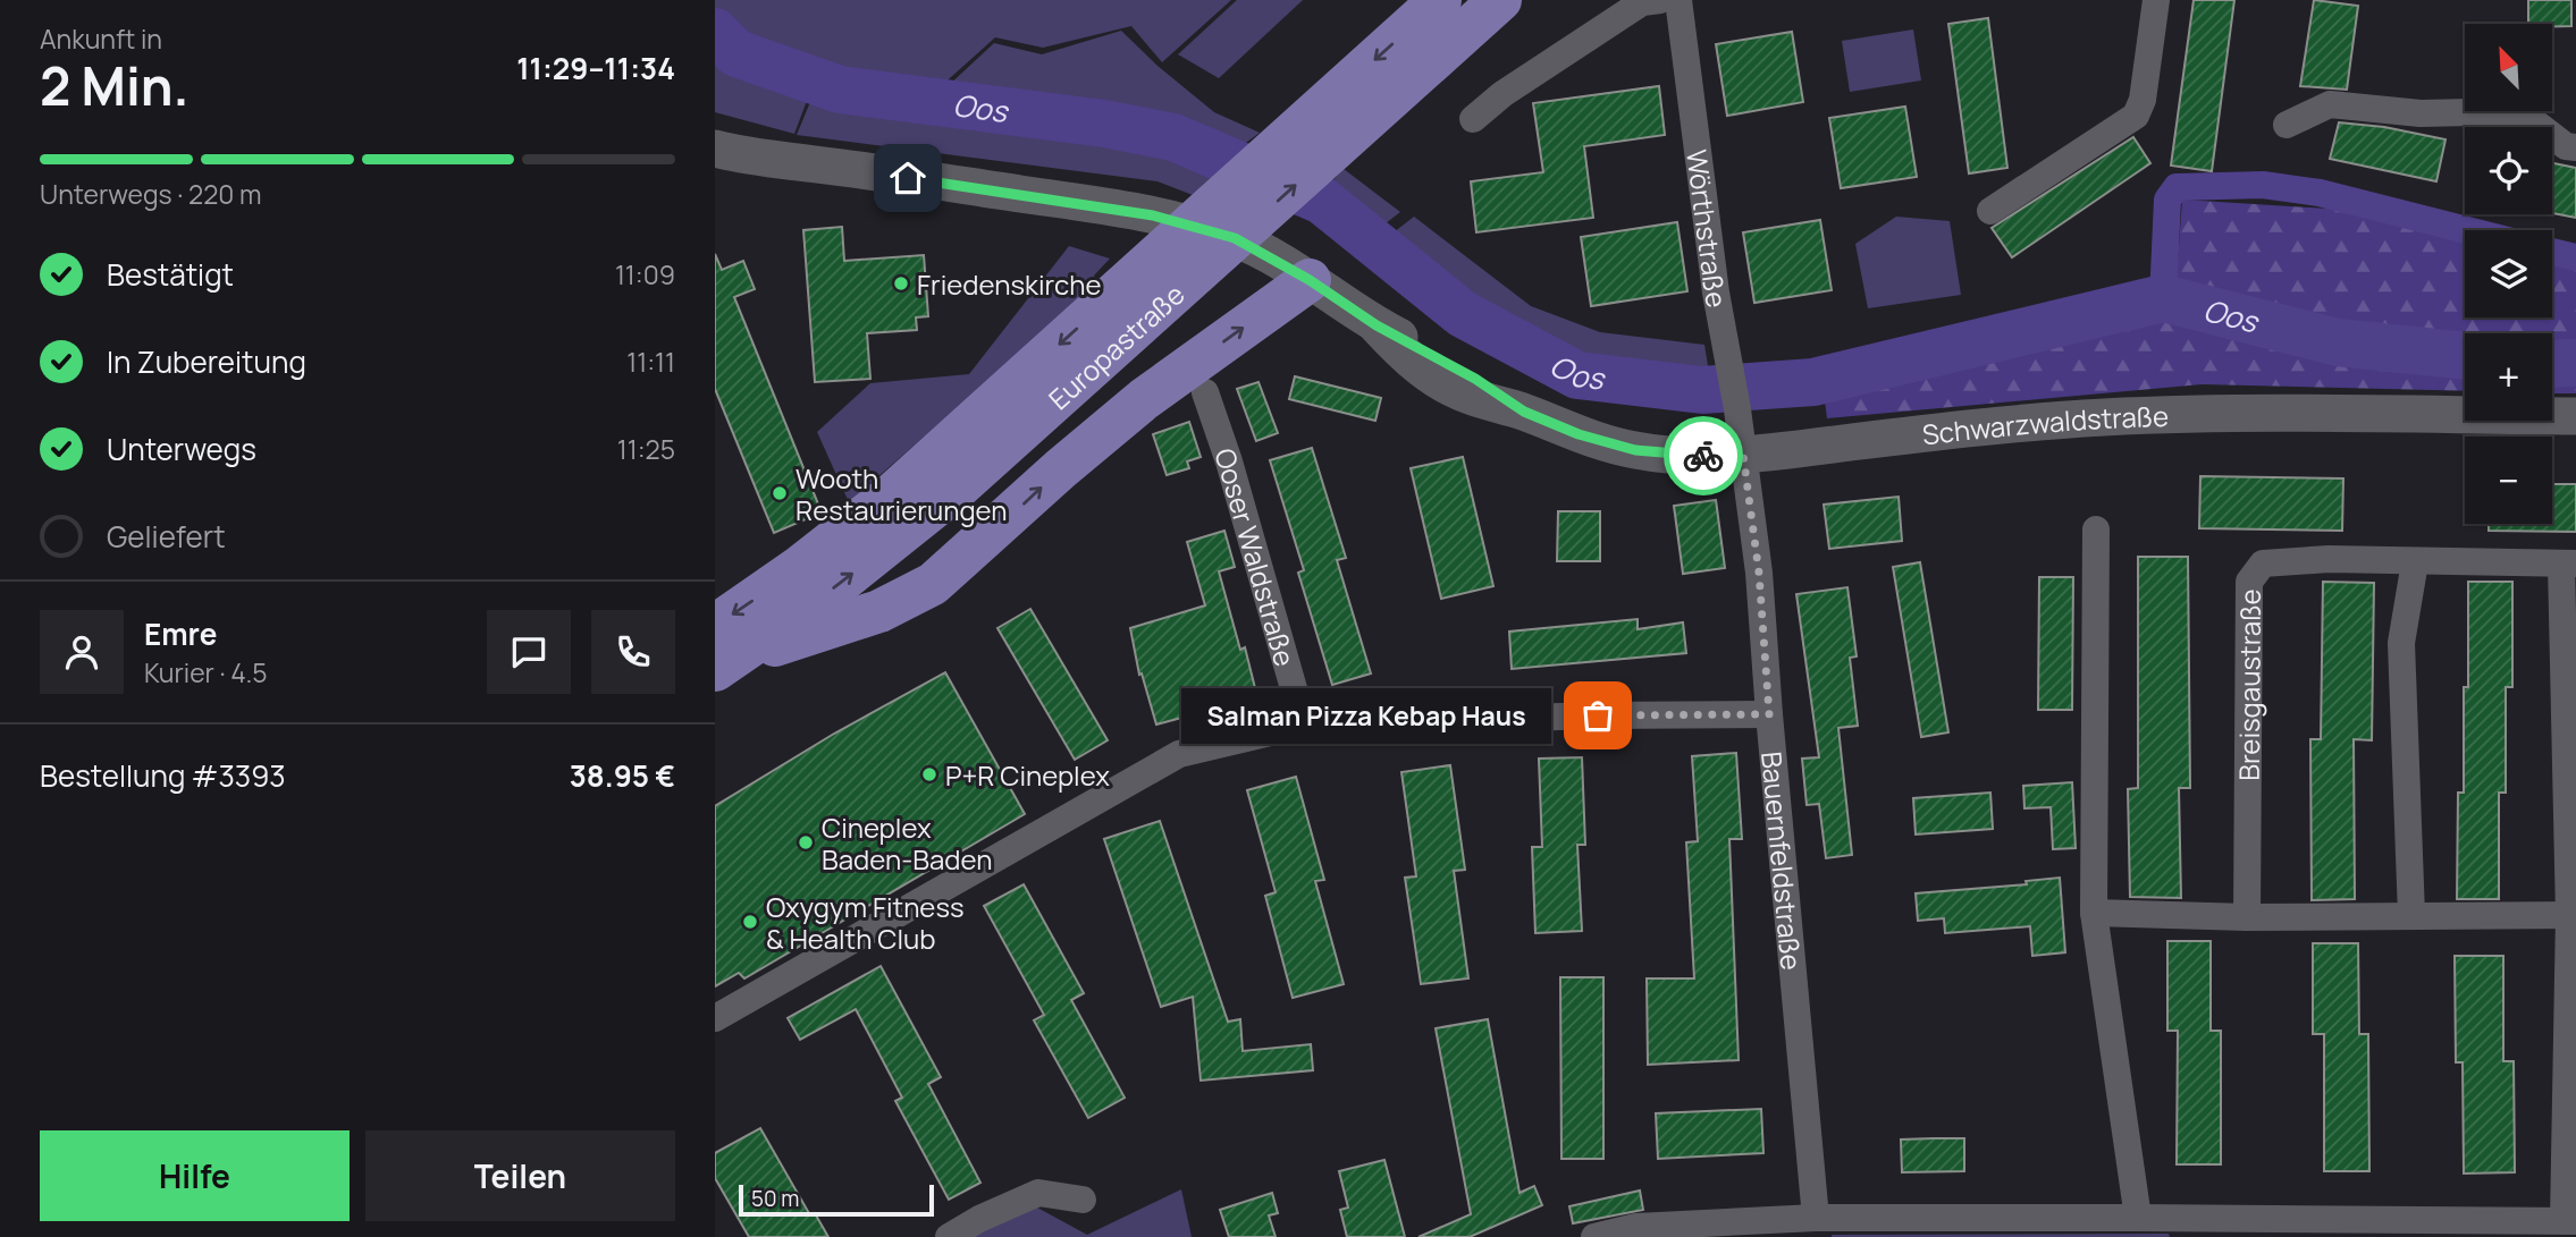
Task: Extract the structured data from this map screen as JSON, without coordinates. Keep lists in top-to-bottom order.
{
  "streets": {
    "main road": ["Europastraße"],
    "street": [
      "Wörthstraße",
      "Schwarzwaldstraße",
      "Ooser Waldstraße",
      "Breisgaustraße",
      "Bauernfeldstraße"
    ]
  },
  "crossings": [
    ["Wörthstraße", "Schwarzwaldstraße"],
    ["Wörthstraße", "Bauernfeldstraße"],
    ["Schwarzwaldstraße", "Bauernfeldstraße"],
    ["Breisgaustraße", "Bauernfeldstraße"]
  ],
  "water": ["Oos"],
  "places": [
    "Friedenskirche",
    "Wooth Restaurierungen",
    "Salman Pizza Kebap Haus",
    "P+R Cineplex",
    "Cineplex Baden-Baden",
    "Oxygym Fitness & Health Club"
  ],
  "scale_bar": "50 m",
  "north": "top left",
  "page": {
    "heading": ["2 Min.", "Ankunft in", "11:29–11:34"],
    "panel": [
      "Emre",
      "Kurier · 4.5",
      "Bestellung #3393",
      "38.95 €"
    ],
    "map_buttons": ["+", "−"],
    "bar": "Unterwegs · 220 m",
    "list": [
      ["Bestätigt", "11:09"],
      ["In Zubereitung", "11:11"],
      ["Unterwegs", "11:25"],
      "Geliefert"
    ],
    "bubble": "Salman Pizza Kebap Haus",
    "buttons": ["Hilfe", "Teilen"],
    "scale": "50 m"
  }
}
